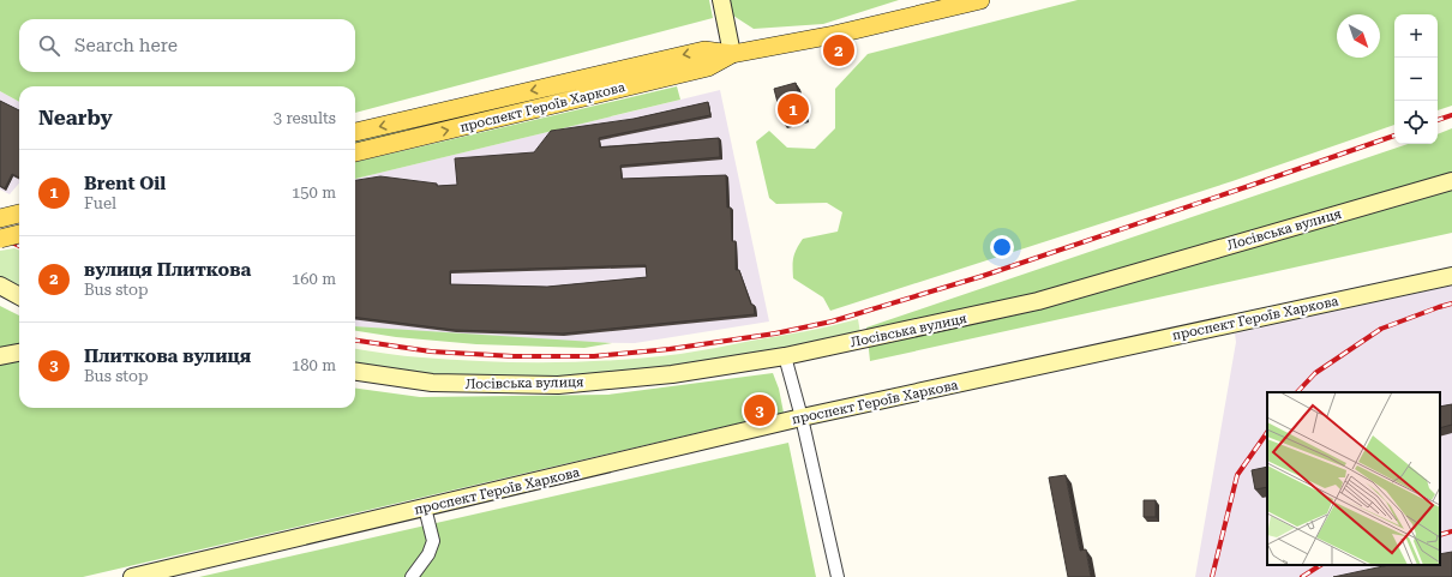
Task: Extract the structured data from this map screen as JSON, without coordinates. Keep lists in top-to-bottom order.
{
  "streets": {
    "main road": ["проспект Героїв Харкова"],
    "street": ["Лосівська вулиця"]
  },
  "north": "bottom right",
  "page": {
    "map_buttons": ["+", "−"],
    "search": "Search here",
    "pins": ["2", "1", "3"],
    "heading": ["Nearby", "3 results"],
    "list": [
      {
        "mark": "1",
        "name": "Brent Oil",
        "note": "Fuel",
        "value": "150 m"
      },
      {
        "mark": "2",
        "name": "вулиця Плиткова",
        "note": "Bus stop",
        "value": "160 m"
      },
      {
        "mark": "3",
        "name": "Плиткова вулиця",
        "note": "Bus stop",
        "value": "180 m"
      }
    ]
  }
}
